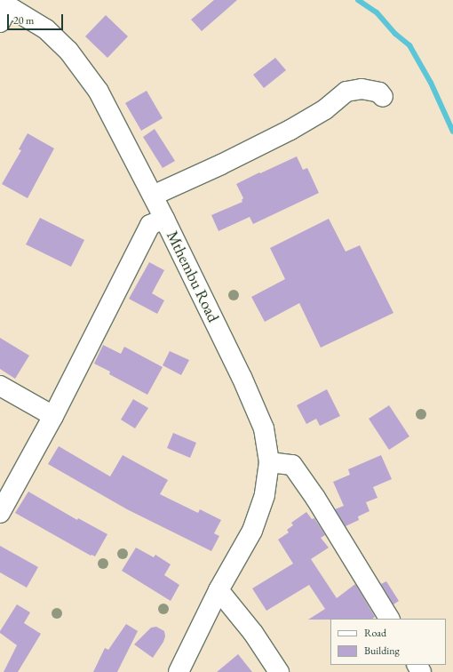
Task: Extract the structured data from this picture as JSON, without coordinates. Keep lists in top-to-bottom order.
{
  "streets": {
    "street": ["Mthembu Road"]
  },
  "legend": ["Road", "Building"],
  "scale_bar": "20 m"
}
